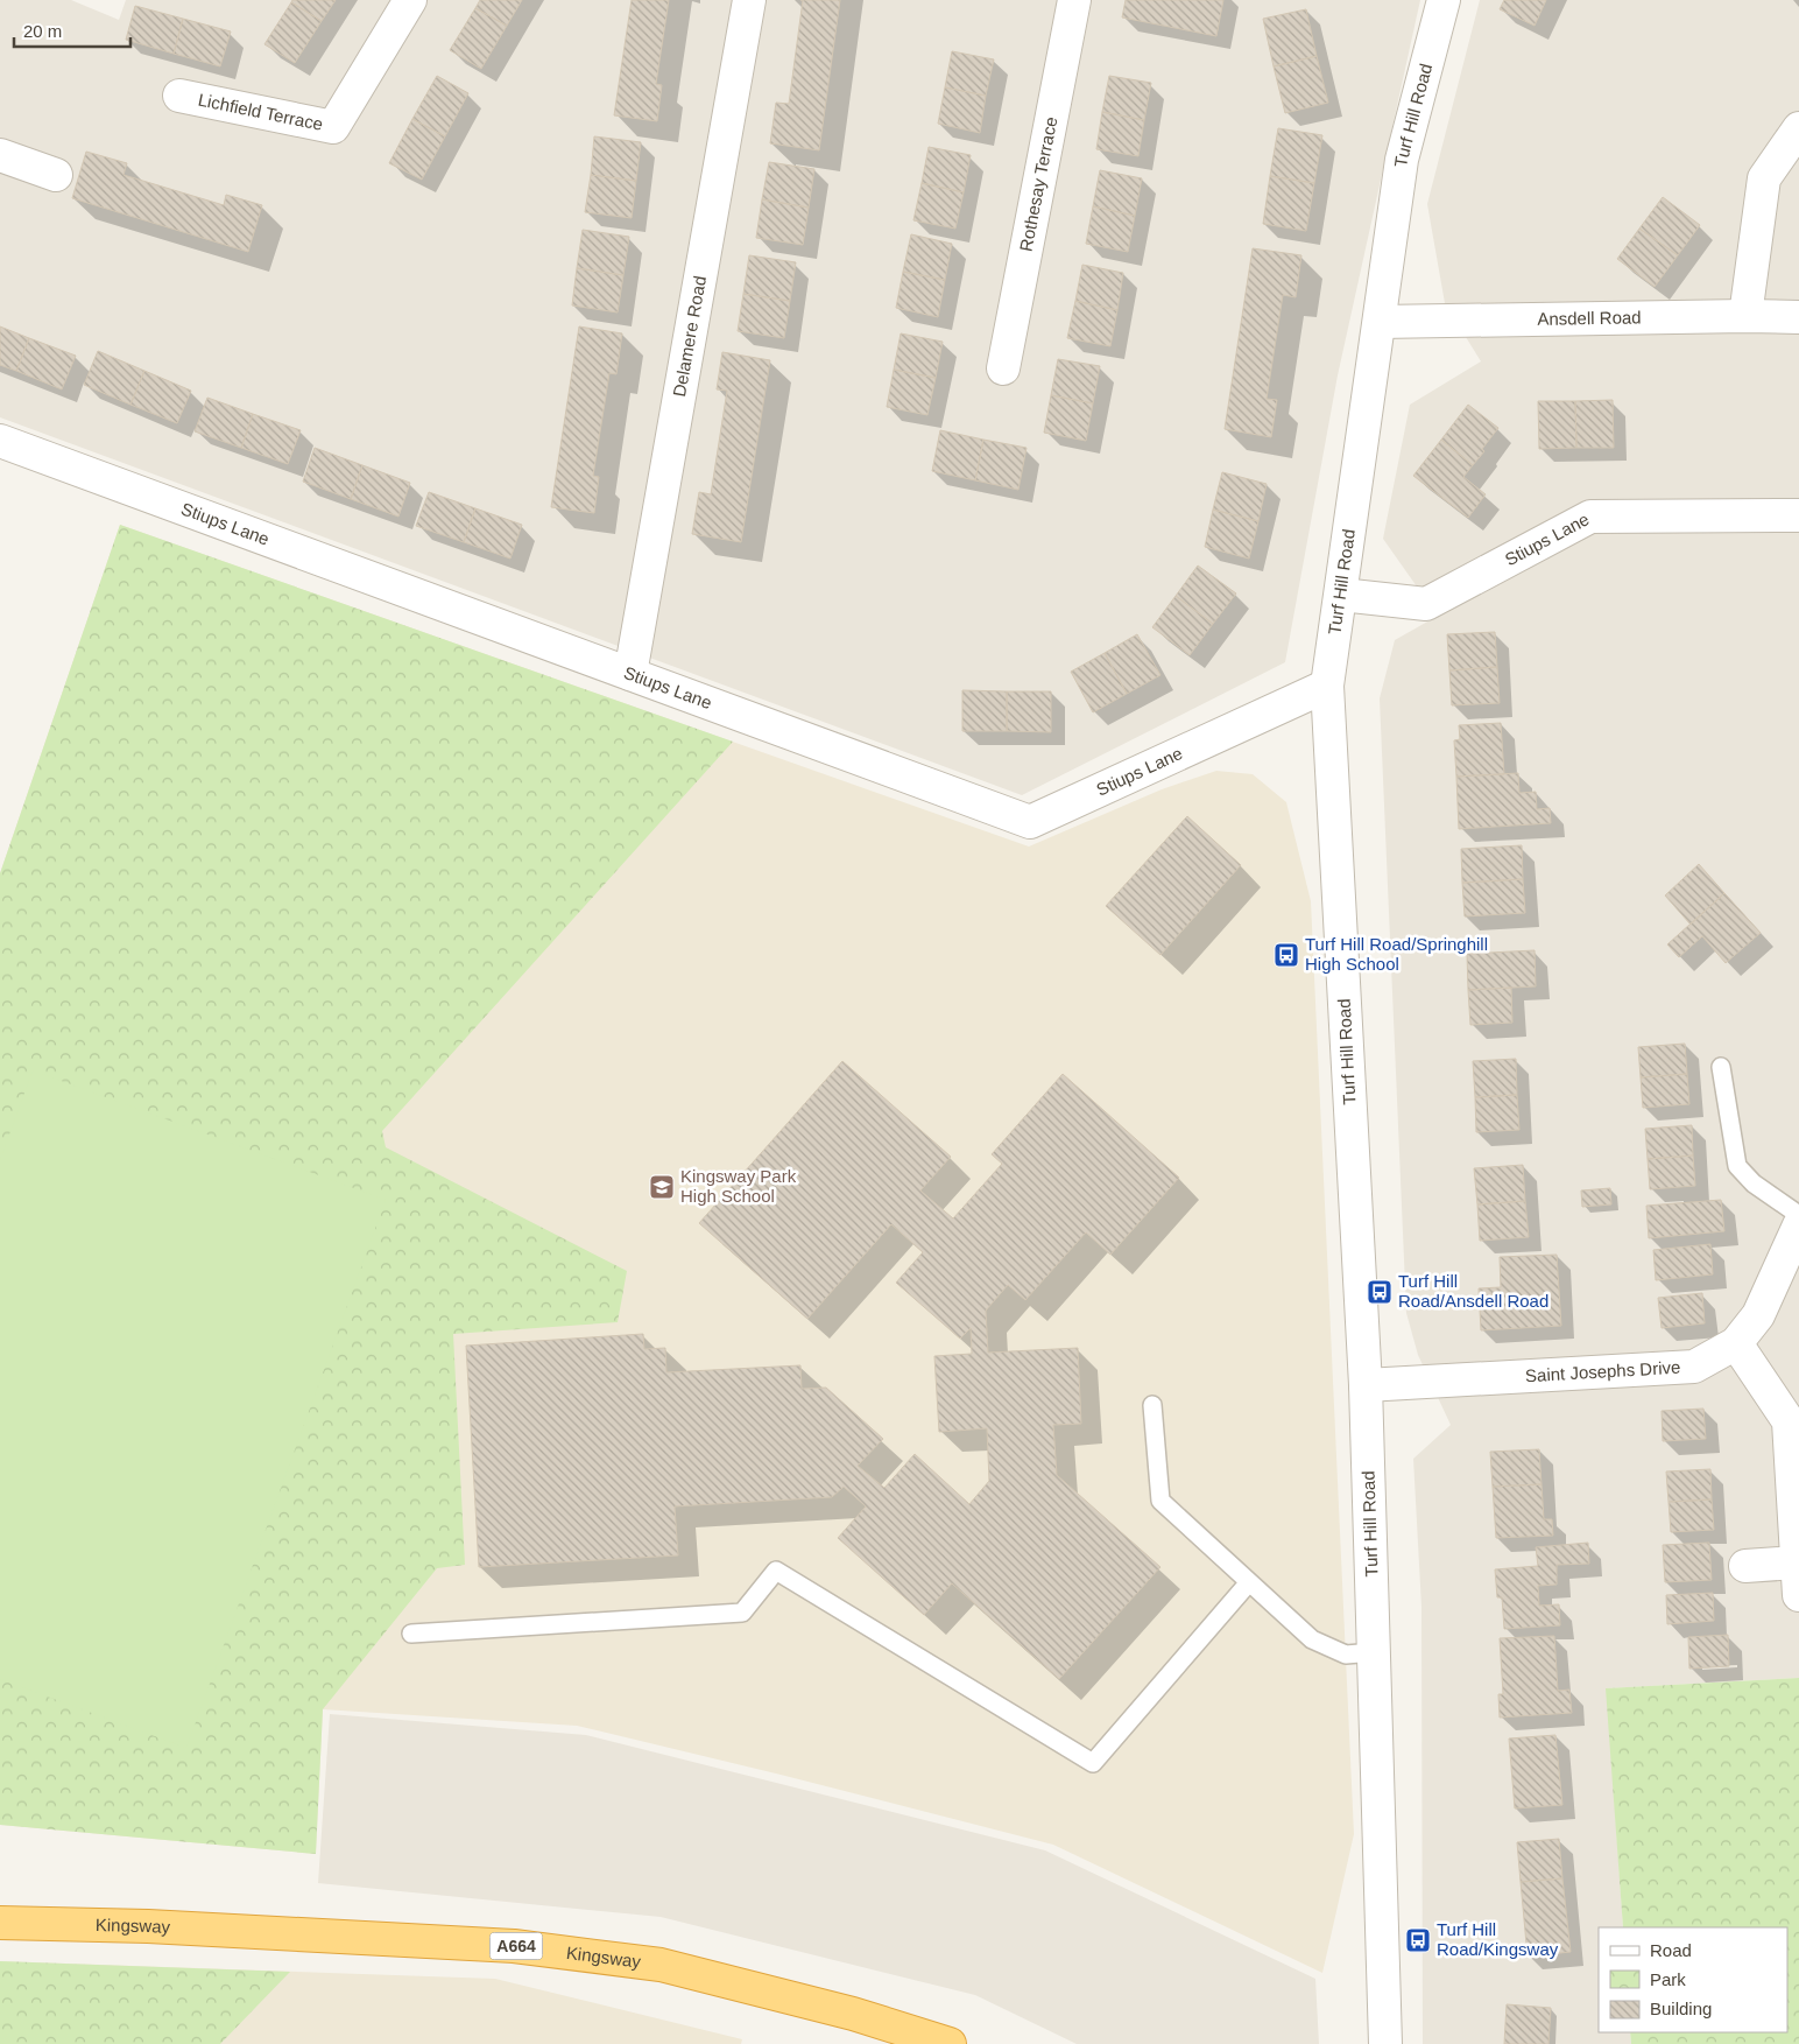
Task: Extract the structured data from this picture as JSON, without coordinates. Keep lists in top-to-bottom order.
{
  "streets": {
    "highway": ["Kingsway", "A664"],
    "street": [
      "Lichfield Terrace",
      "Turf Hill Road",
      "Rothesay Terrace",
      "Ansdell Road",
      "Delamere Road",
      "Stiups Lane",
      "Saint Josephs Drive"
    ]
  },
  "crossings": [
    ["Turf Hill Road", "Ansdell Road"],
    ["Turf Hill Road", "Stiups Lane"],
    ["Turf Hill Road", "Saint Josephs Drive"],
    ["Delamere Road", "Stiups Lane"]
  ],
  "places": {
    "bus stop": ["Turf Hill Road/Springhill High School", "Turf Hill Road/Ansdell Road", "Turf Hill Road/Kingsway"],
    "school or university": ["Kingsway Park High School"]
  },
  "legend": ["Road", "Park", "Building"],
  "scale_bar": "20 m"
}
